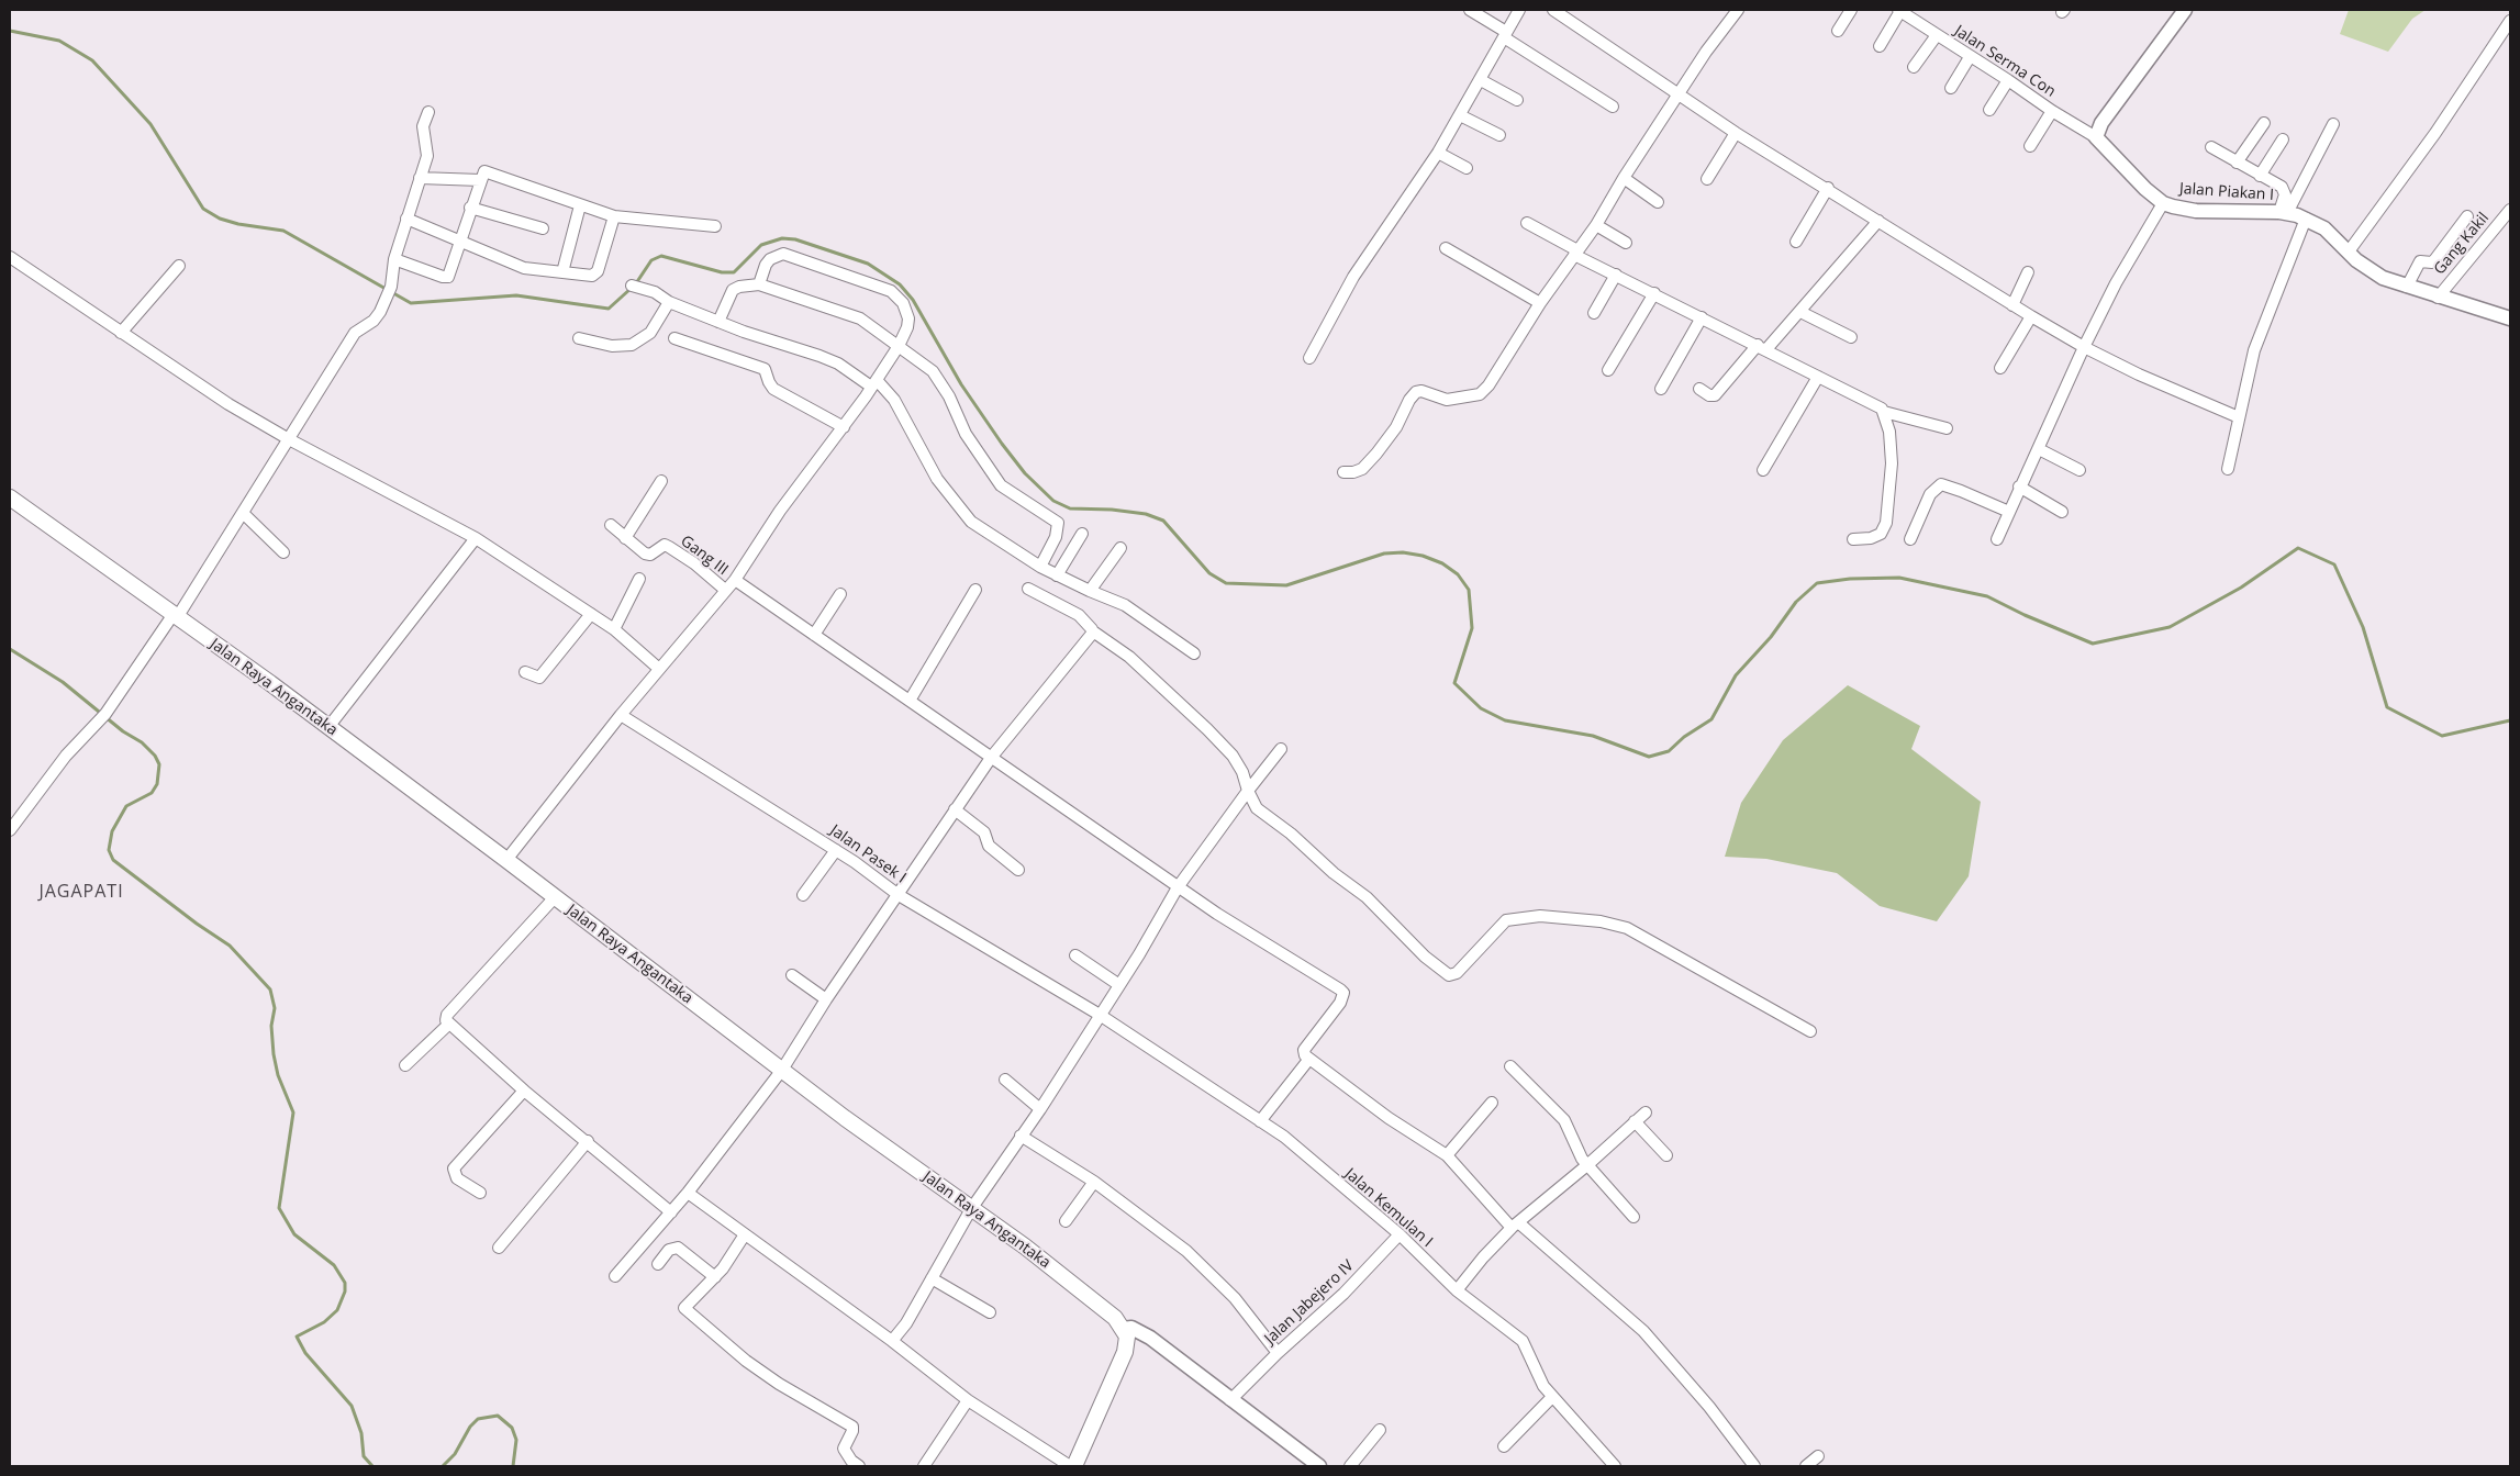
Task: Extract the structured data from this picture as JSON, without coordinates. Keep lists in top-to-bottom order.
{
  "streets": {
    "main road": ["Jalan Raya Angantaka"],
    "street": [
      "Jalan Serma Con",
      "Jalan Piakan I",
      "Gang Kakil",
      "Gang III",
      "Jalan Pasek I",
      "Jalan Kemulan I",
      "Jalan Jabejero IV"
    ]
  },
  "crossings": [
    ["Jalan Serma Con", "Jalan Piakan I"],
    ["Jalan Piakan I", "Gang Kakil"],
    ["Jalan Pasek I", "Jalan Kemulan I"],
    ["Jalan Kemulan I", "Jalan Jabejero IV"]
  ],
  "districts": ["JAGAPATI"]
}
